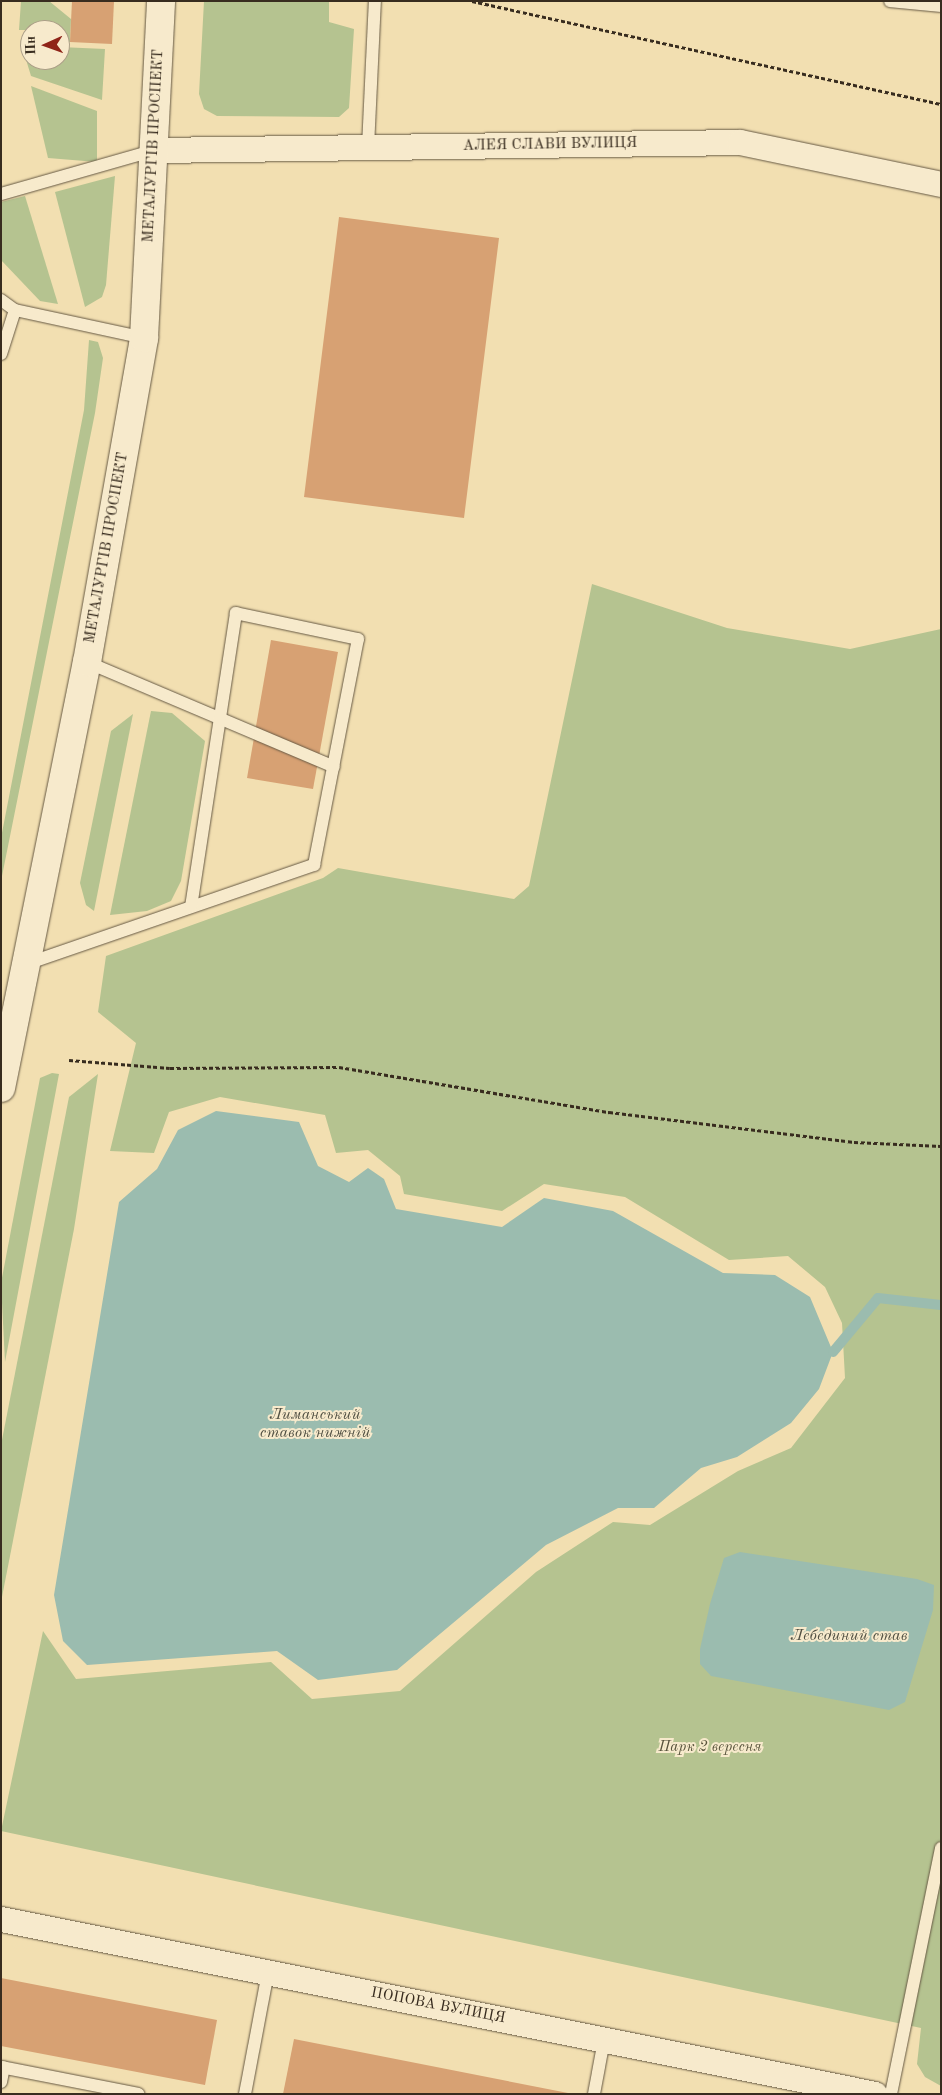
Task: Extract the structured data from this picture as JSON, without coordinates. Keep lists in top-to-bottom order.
{
  "streets": {
    "street": ["АЛЕЯ СЛАВИ ВУЛИЦЯ", "МЕТАЛУРГІВ ПРОСПЕКТ", "ПОПОВА ВУЛИЦЯ"]
  },
  "crossings": [
    ["АЛЕЯ СЛАВИ ВУЛИЦЯ", "МЕТАЛУРГІВ ПРОСПЕКТ"]
  ],
  "water": ["Лиманський ставок нижній", "Лебединий став"],
  "parks": ["Парк 2 вересня"],
  "north": "left"
}
